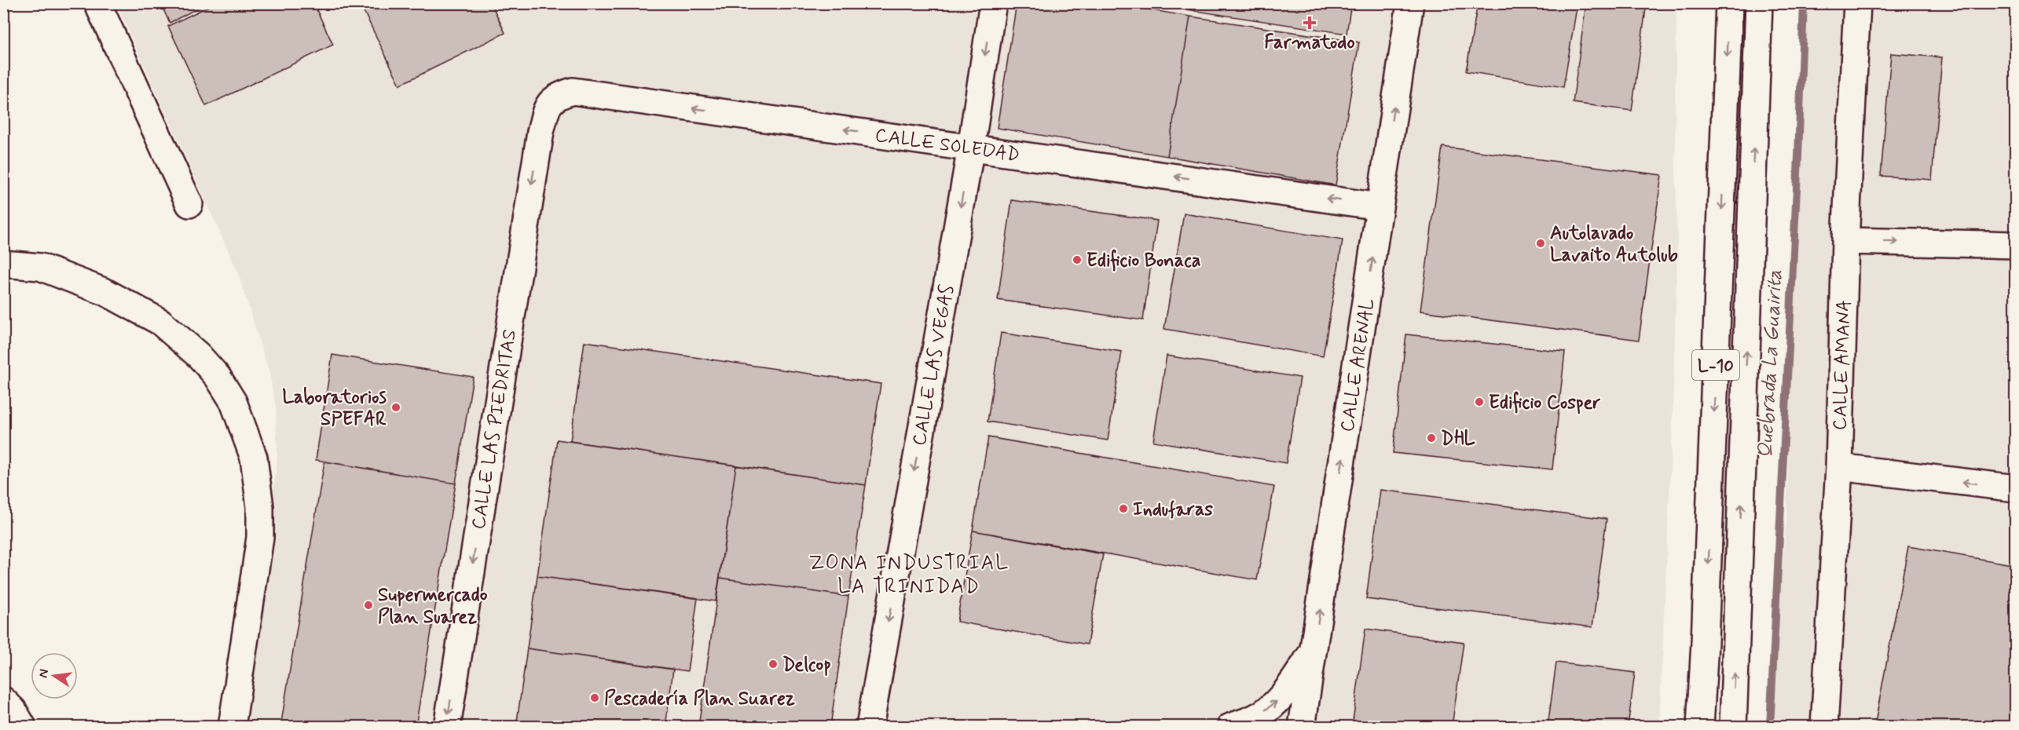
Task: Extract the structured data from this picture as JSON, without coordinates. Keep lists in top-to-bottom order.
{
  "streets": {
    "street": [
      "CALLE SOLEDAD",
      "CALLE LAS VEGAS",
      "CALLE ARENAL",
      "L-10",
      "CALLE AMANA",
      "CALLE LAS PIEDRITAS"
    ]
  },
  "crossings": [
    ["CALLE SOLEDAD", "CALLE LAS VEGAS"],
    ["CALLE SOLEDAD", "CALLE ARENAL"],
    ["CALLE SOLEDAD", "CALLE LAS PIEDRITAS"]
  ],
  "one_way": [
    "CALLE SOLEDAD",
    "CALLE LAS VEGAS",
    "CALLE ARENAL",
    "CALLE LAS PIEDRITAS"
  ],
  "districts": ["ZONA INDUSTRIAL LA TRINIDAD"],
  "water": ["Quebrada La Guairita"],
  "places": {
    "health": ["Farmatodo"],
    "other": [
      "Autolavado Lavaito Autolub",
      "Edificio Bonaca",
      "Edificio Cosper",
      "Laboratorios SPEFAR",
      "DHL",
      "Indufaras",
      "Supermercado Plan Suarez",
      "Delcop",
      "Pescadería Plan Suarez"
    ]
  },
  "north": "left"
}
